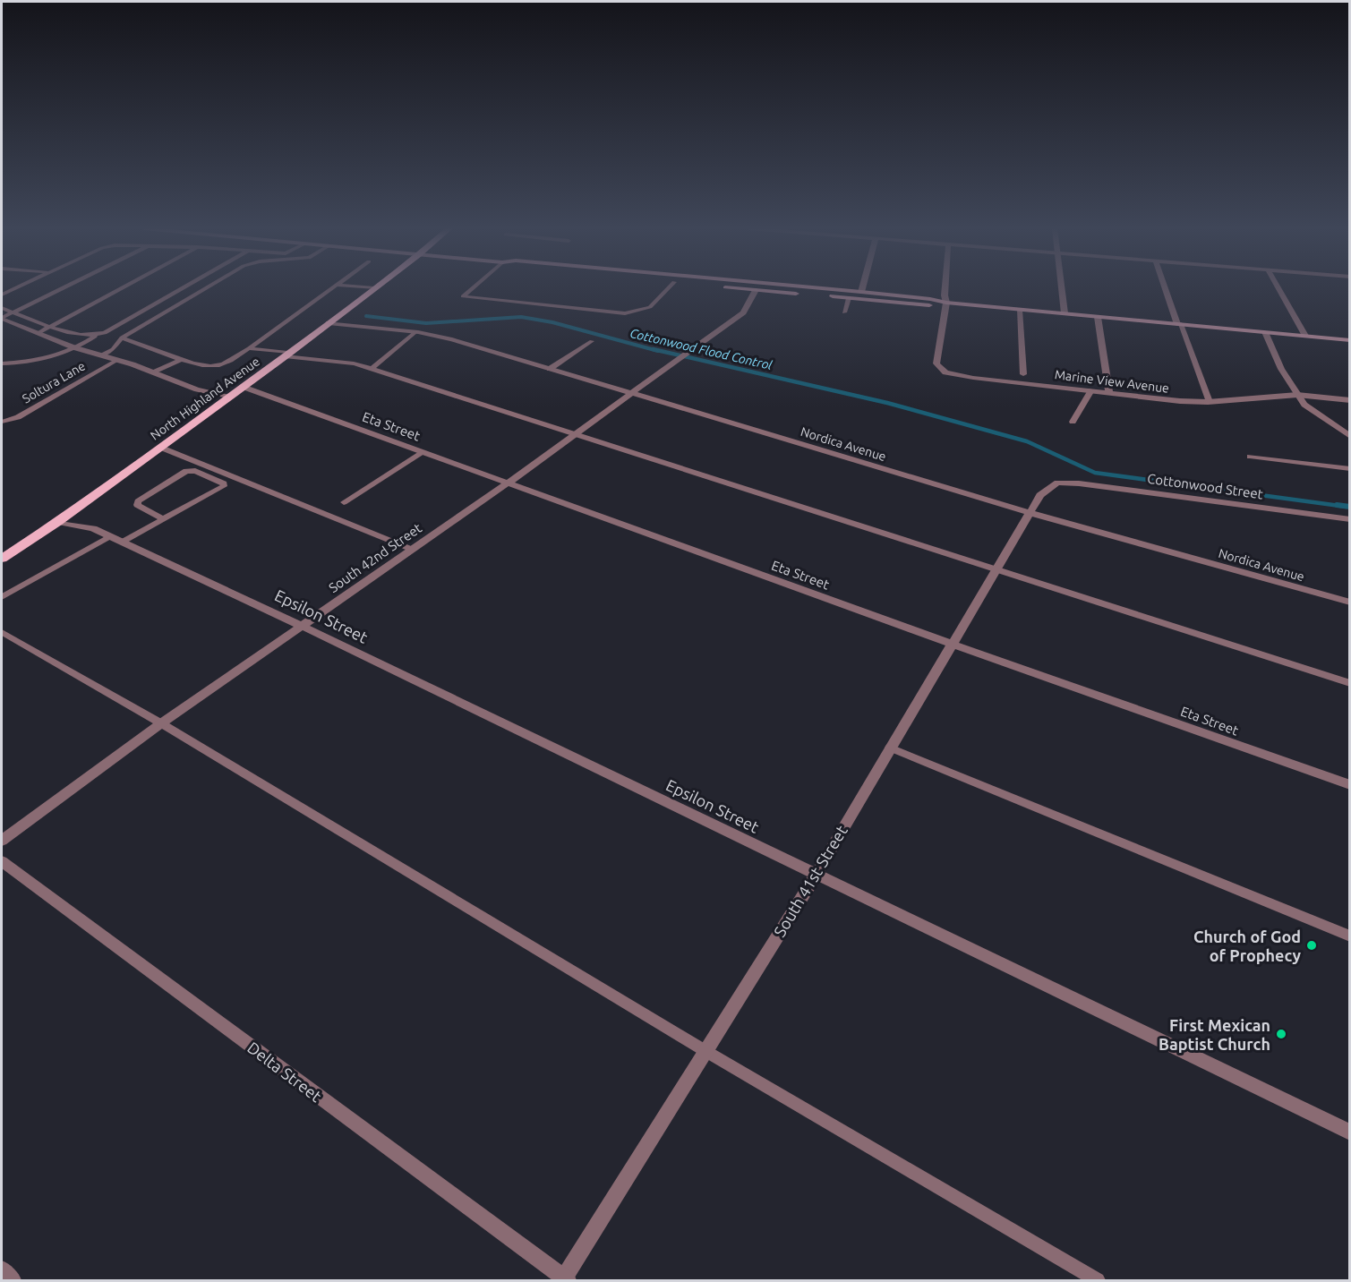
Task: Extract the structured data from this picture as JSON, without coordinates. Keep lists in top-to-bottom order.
{
  "streets": {
    "main road": ["North Highland Avenue"],
    "street": [
      "Marine View Avenue",
      "Eta Street",
      "Nordica Avenue",
      "Cottonwood Street",
      "South 42nd Street",
      "Epsilon Street",
      "South 41st Street",
      "Delta Street"
    ],
    "lane": ["Soltura Lane"]
  },
  "crossings": [
    ["North Highland Avenue", "Eta Street"],
    ["North Highland Avenue", "Nordica Avenue"],
    ["North Highland Avenue", "Epsilon Street"],
    ["Eta Street", "South 42nd Street"],
    ["Eta Street", "South 41st Street"],
    ["Nordica Avenue", "South 42nd Street"],
    ["Nordica Avenue", "South 41st Street"],
    ["Cottonwood Street", "South 41st Street"],
    ["South 42nd Street", "Epsilon Street"],
    ["Epsilon Street", "South 41st Street"],
    ["South 41st Street", "Delta Street"]
  ],
  "water": ["Cottonwood Flood Control"],
  "places": ["Church of God of Prophecy", "First Mexican Baptist Church"]
}
